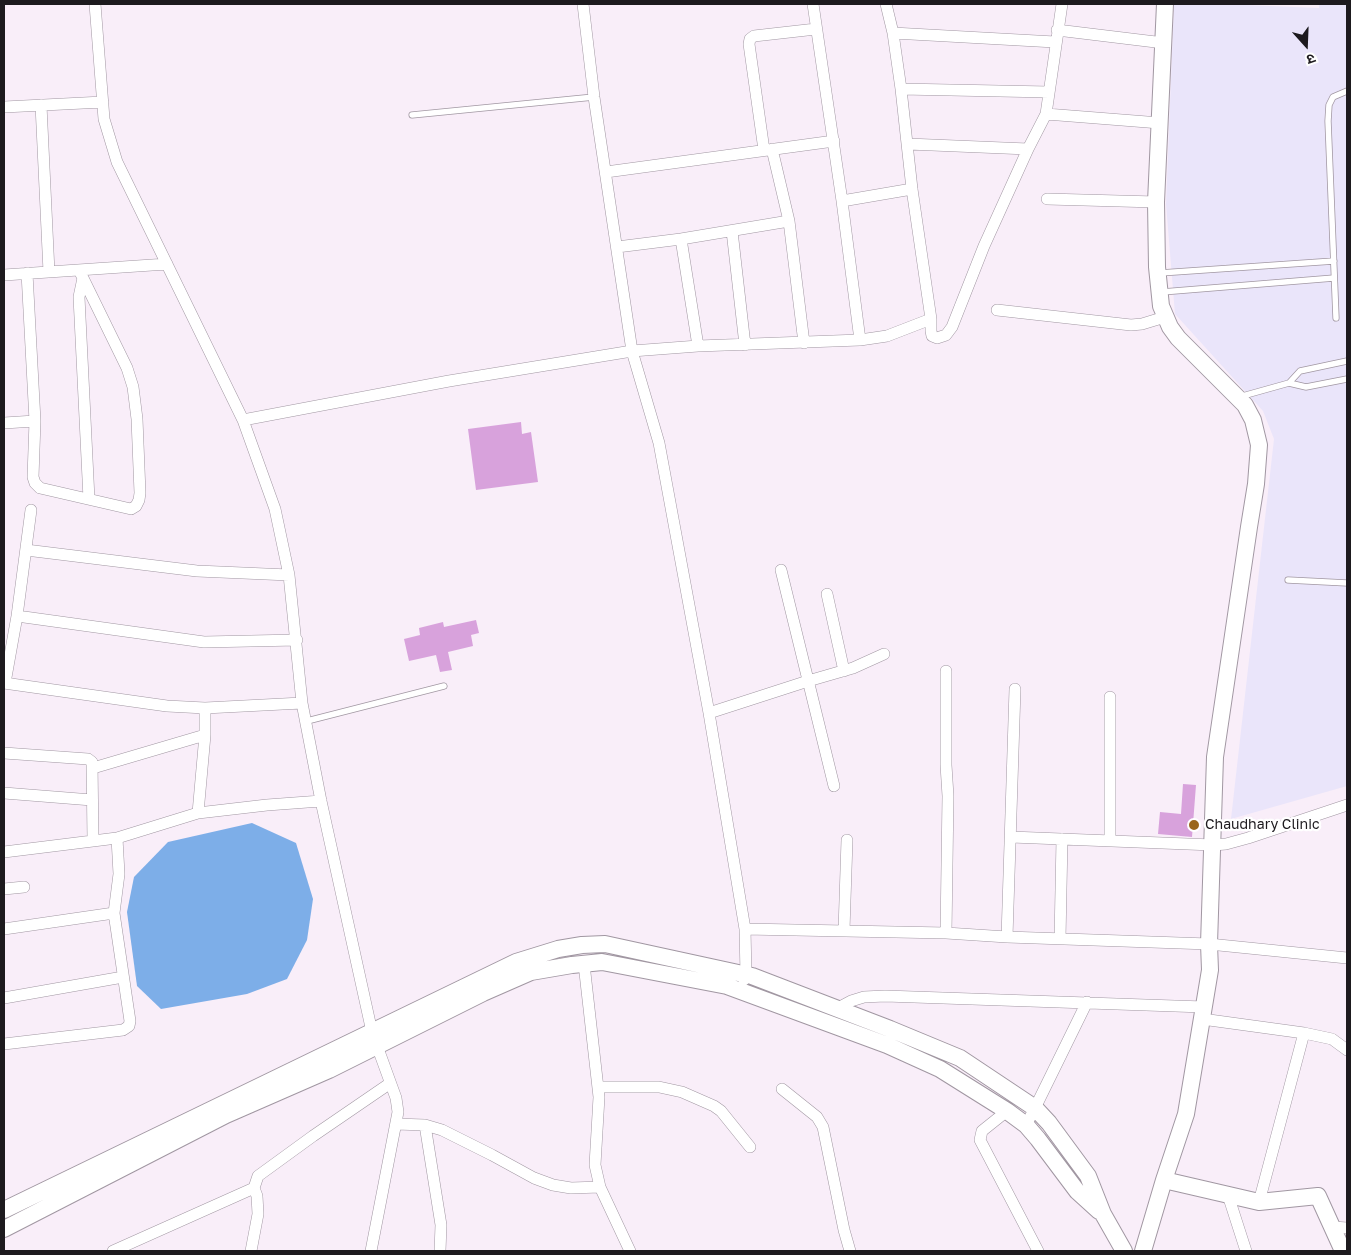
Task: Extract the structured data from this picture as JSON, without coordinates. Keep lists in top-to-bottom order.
{
  "places": ["Chaudhary Clinic"],
  "north": "bottom"
}
